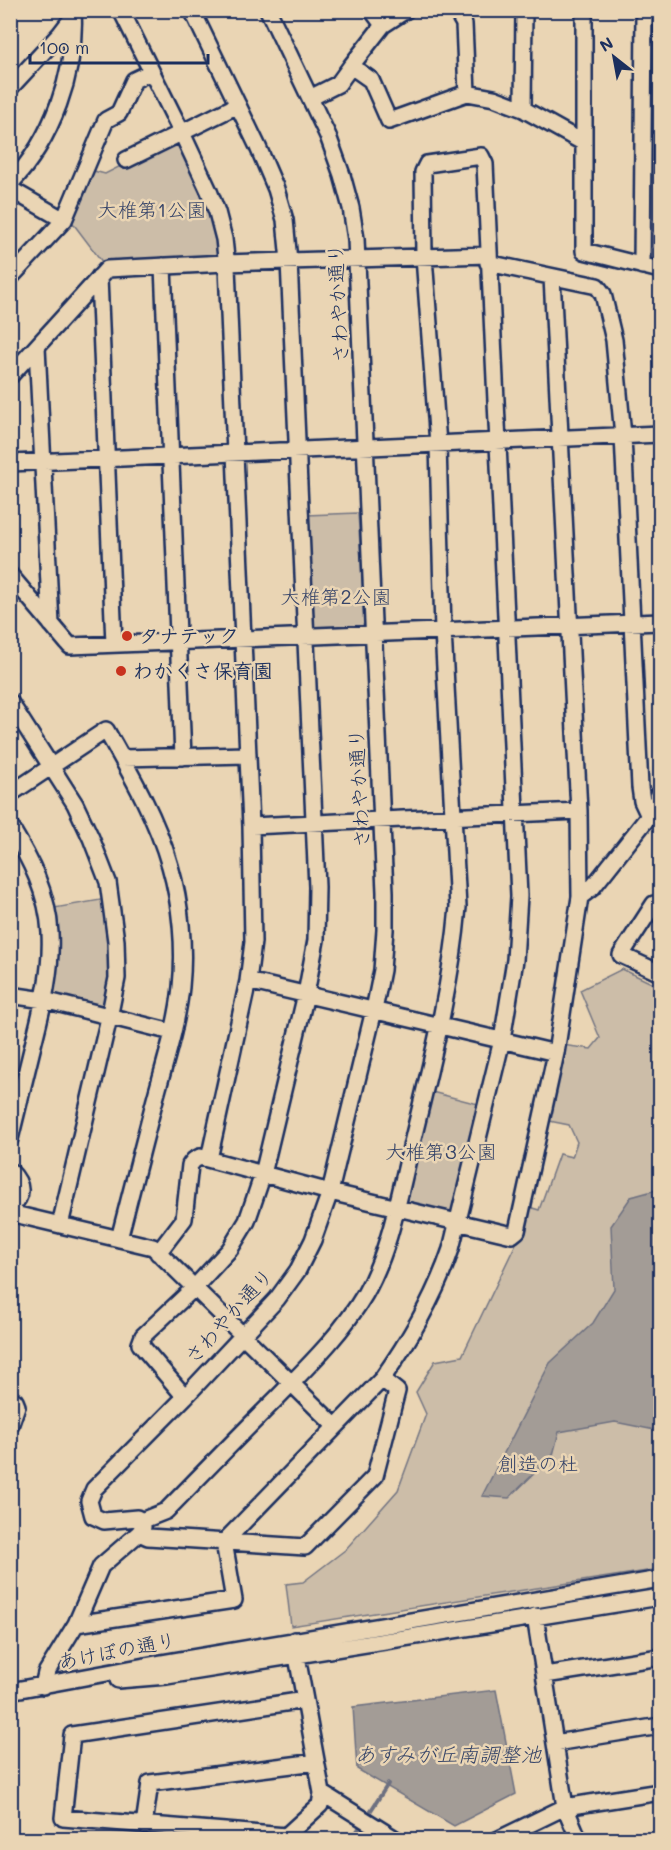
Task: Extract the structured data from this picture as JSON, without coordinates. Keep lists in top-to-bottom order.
{
  "streets": {
    "street": ["さわやか通り", "あけぼの通り"]
  },
  "water": ["あすみが丘南調整池"],
  "parks": [
    "大椎第1公園",
    "大椎第2公園",
    "大椎第3公園",
    "創造の杜"
  ],
  "places": ["タナテック", "わかくさ保育園"],
  "scale_bar": "100 m",
  "north": "top left"
}
